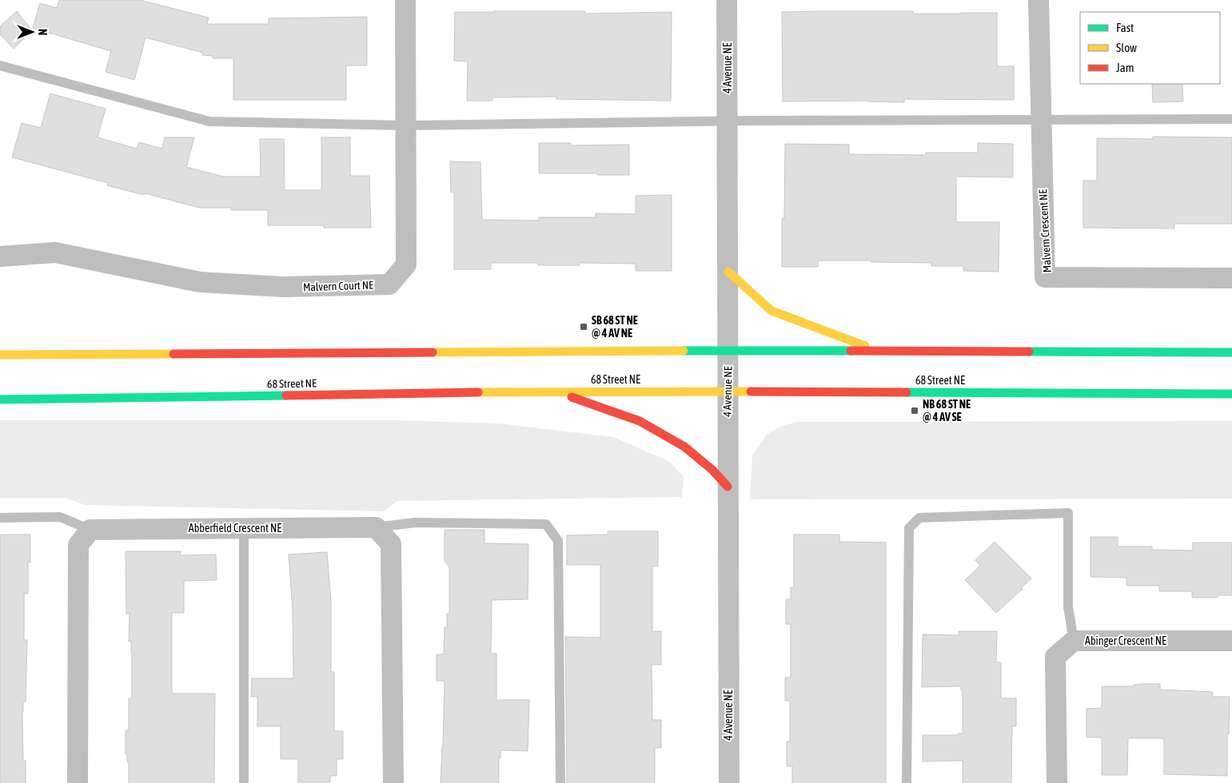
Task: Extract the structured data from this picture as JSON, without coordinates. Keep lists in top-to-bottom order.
{
  "streets": {
    "main road": ["68 Street NE"],
    "street": [
      "4 Avenue NE",
      "Malvern Crescent NE",
      "Malvern Court NE",
      "Abberfield Crescent NE",
      "Abinger Crescent NE"
    ]
  },
  "crossings": [
    ["4 Avenue NE", "68 Street NE"]
  ],
  "places": {
    "transit": ["SB 68 ST NE @ 4 AV NE", "NB 68 ST NE @ 4 AV SE"]
  },
  "legend": ["Fast", "Slow", "Jam"],
  "north": "right"
}
